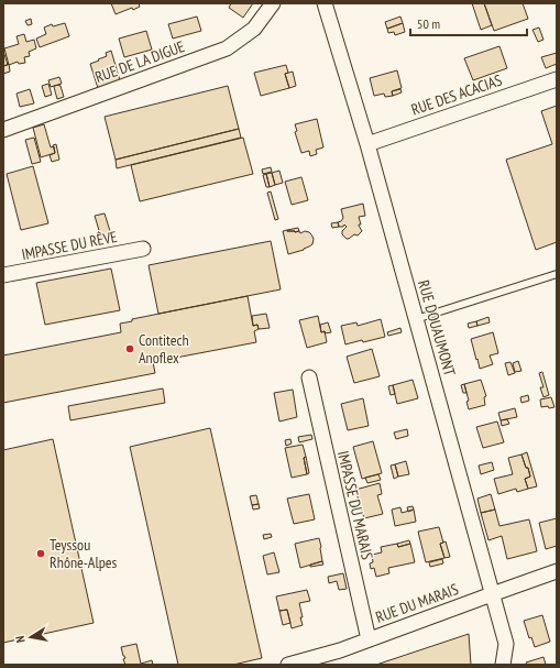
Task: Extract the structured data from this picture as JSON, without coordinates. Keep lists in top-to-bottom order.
{
  "streets": {
    "street": [
      "RUE DE LA DIGUE",
      "RUE DES ACACIAS",
      "IMPASSE DU RÊVE",
      "RUE DOUAUMONT",
      "IMPASSE DU MARAIS",
      "RUE DU MARAIS"
    ]
  },
  "crossings": [
    ["RUE DES ACACIAS", "RUE DOUAUMONT"],
    ["RUE DOUAUMONT", "RUE DU MARAIS"],
    ["IMPASSE DU MARAIS", "RUE DU MARAIS"]
  ],
  "places": ["Contitech Anoflex", "Teyssou Rhône-Alpes"],
  "scale_bar": "50 m",
  "north": "left"
}
